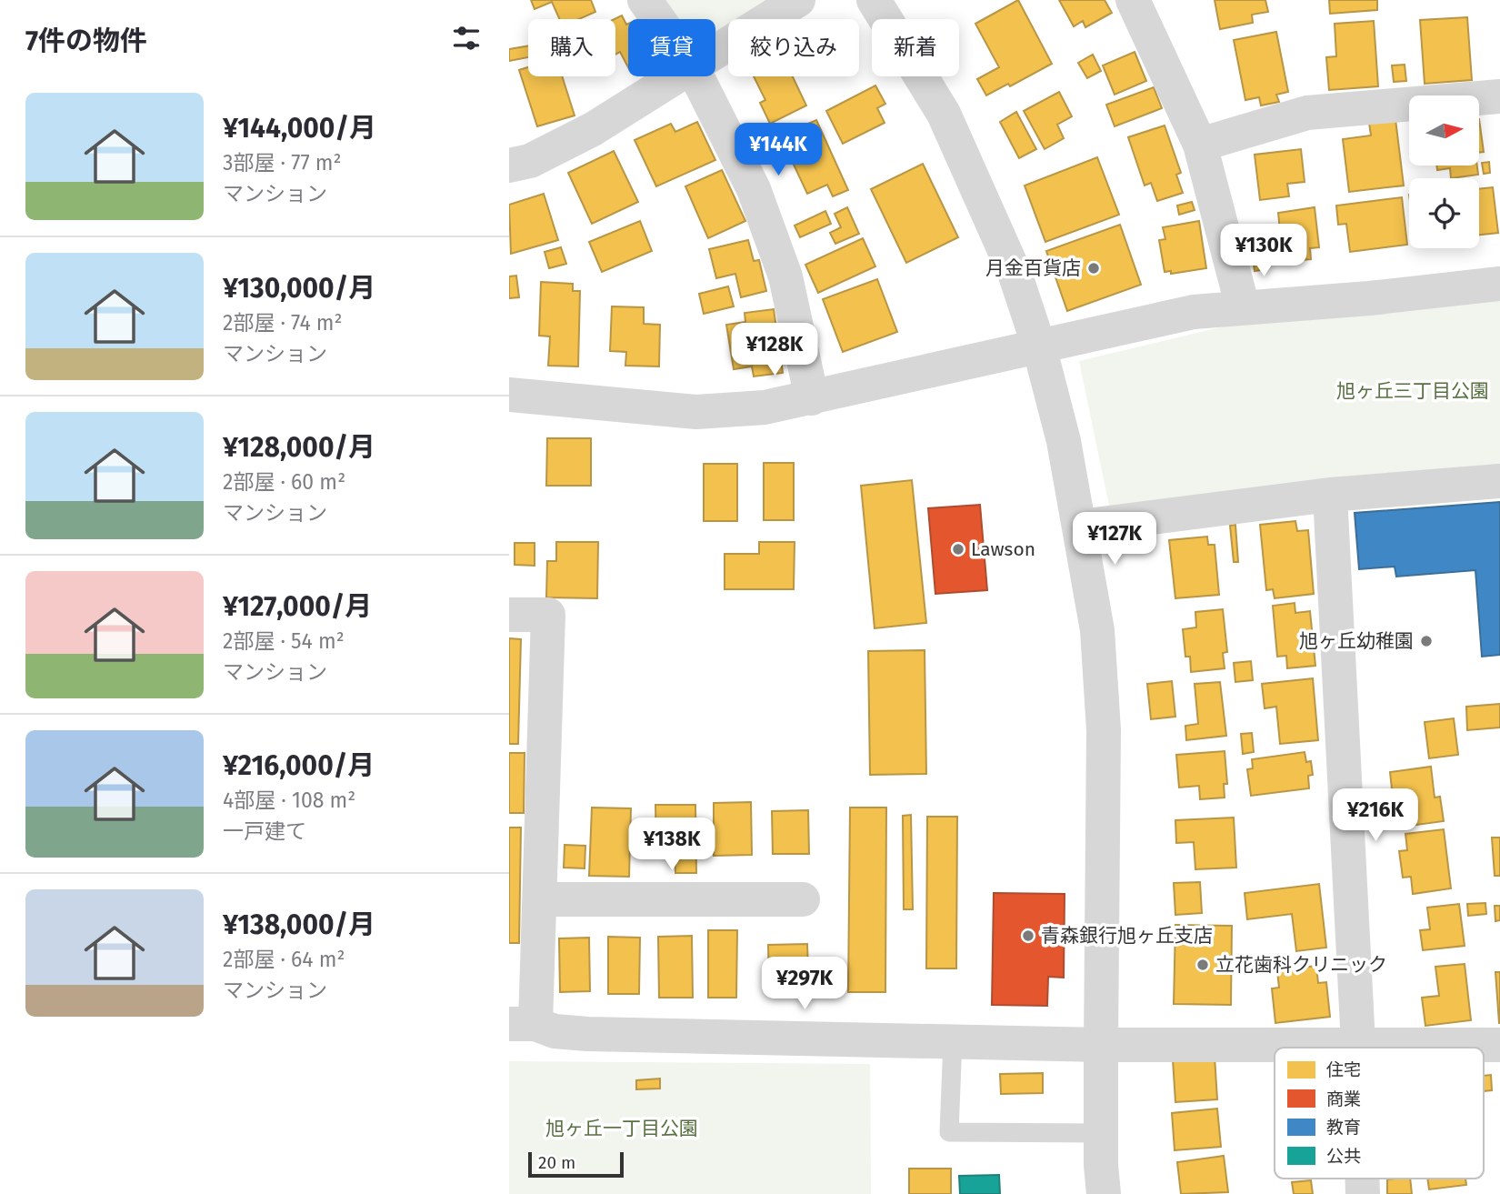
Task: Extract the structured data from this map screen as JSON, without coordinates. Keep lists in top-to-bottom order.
{
  "parks": ["旭ヶ丘三丁目公園", "旭ヶ丘一丁目公園"],
  "places": [
    "月金百貨店",
    "Lawson",
    "旭ヶ丘幼稚園",
    "青森銀行旭ヶ丘支店",
    "立花歯科クリニック"
  ],
  "legend": [
    "住宅",
    "商業",
    "教育",
    "公共"
  ],
  "scale_bar": "20 m",
  "north": "right",
  "page": {
    "heading": "7件の物件",
    "chip": [
      "購入",
      "賃貸",
      "絞り込み",
      "新着"
    ],
    "list": [
      {
        "name": "¥144,000/月",
        "note": "3部屋 · 77 m² · マンション"
      },
      {
        "name": "¥130,000/月",
        "note": "2部屋 · 74 m² · マンション"
      },
      {
        "name": "¥128,000/月",
        "note": "2部屋 · 60 m² · マンション"
      },
      {
        "name": "¥127,000/月",
        "note": "2部屋 · 54 m² · マンション"
      },
      {
        "name": "¥216,000/月",
        "note": "4部屋 · 108 m² · 一戸建て"
      },
      {
        "name": "¥138,000/月",
        "note": "2部屋 · 64 m² · マンション"
      }
    ],
    "price": [
      "¥144K",
      "¥130K",
      "¥128K",
      "¥127K",
      "¥216K",
      "¥138K",
      "¥297K"
    ],
    "scale": "20 m"
  }
}
